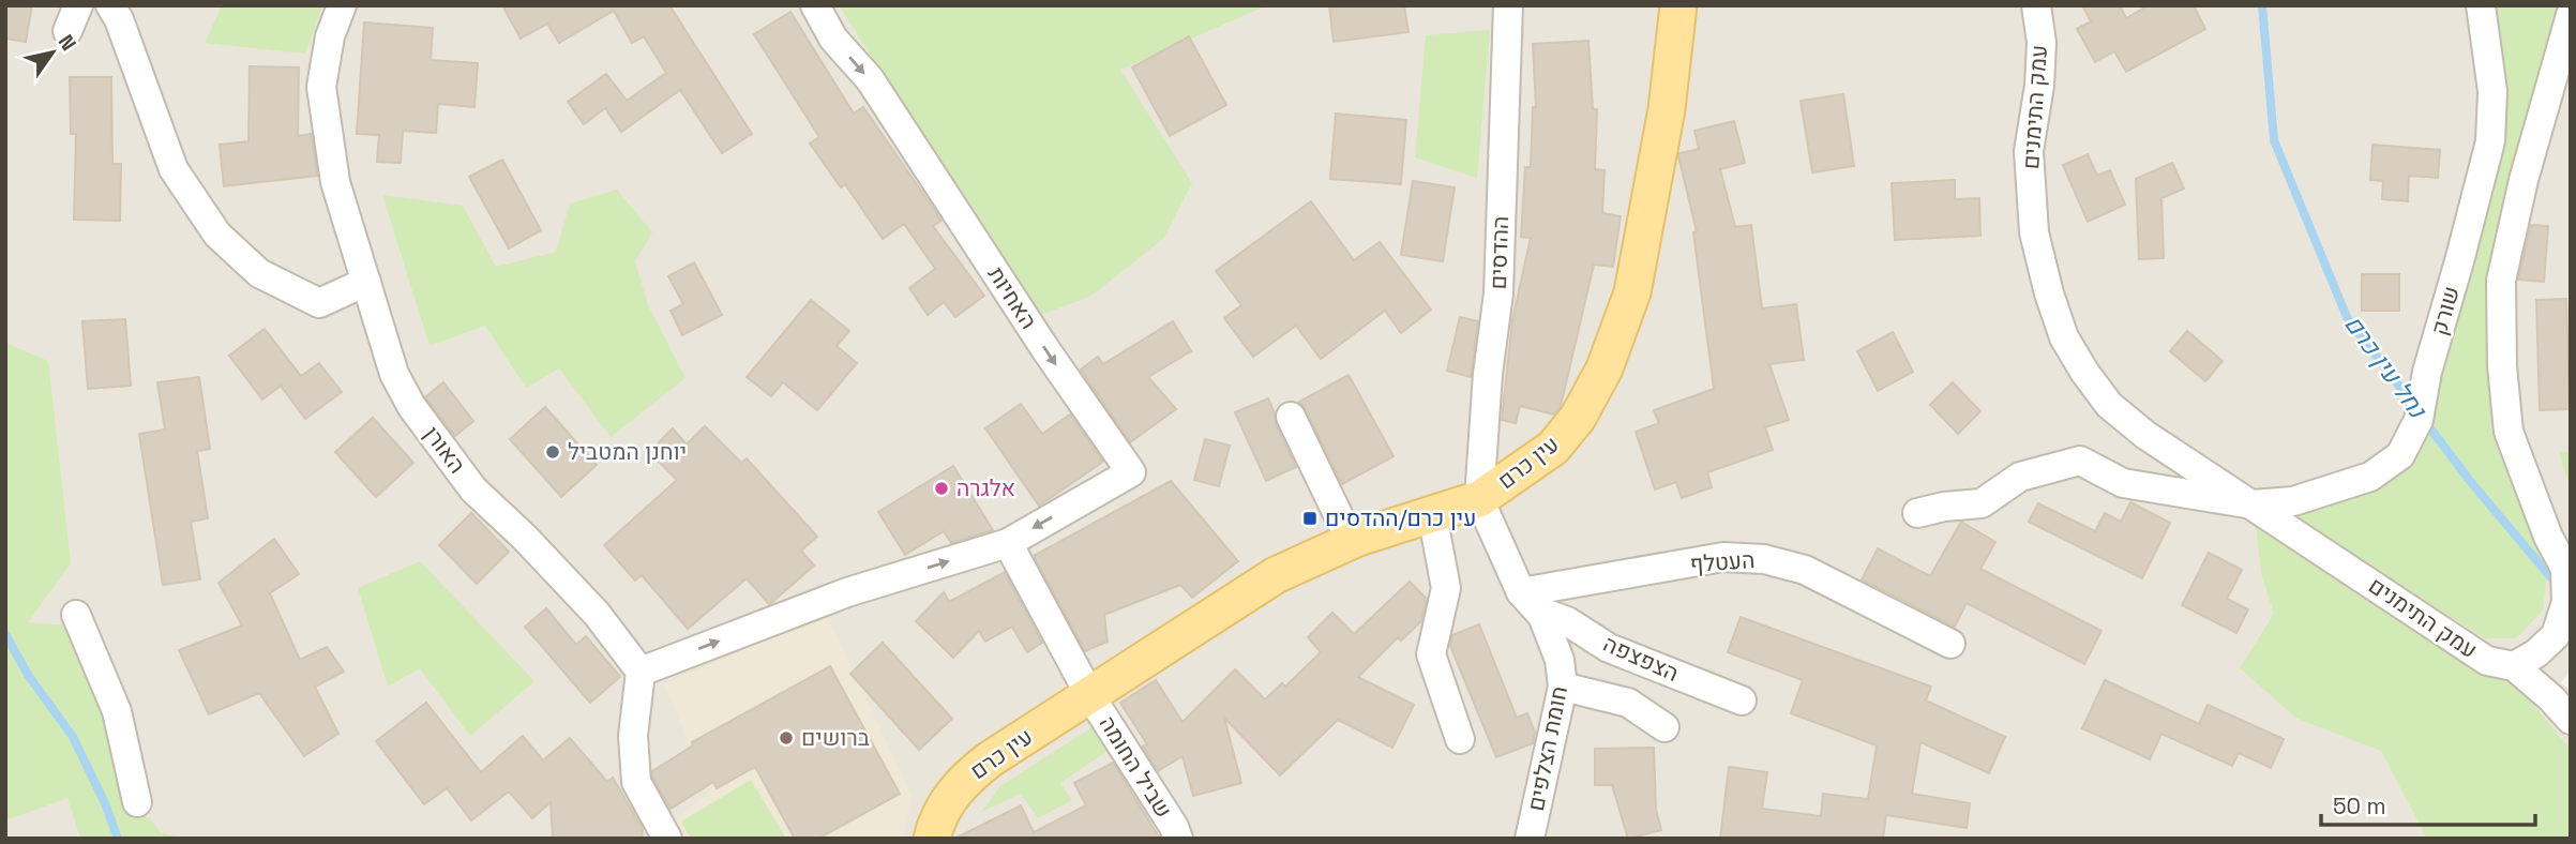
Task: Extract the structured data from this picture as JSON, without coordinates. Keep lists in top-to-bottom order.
{
  "streets": {
    "main road": ["עין כרם"],
    "street": [
      "עמק התימנים",
      "ההדסים",
      "האחיות",
      "שורק",
      "האורן",
      "העטלף",
      "הצפצפה",
      "חומת הצלפים",
      "שביל החומה"
    ]
  },
  "crossings": [
    ["עמק התימנים", "שורק"],
    ["ההדסים", "עין כרם"],
    ["ההדסים", "חומת הצלפים"],
    ["האחיות", "האורן"],
    ["עין כרם", "חומת הצלפים"],
    ["עין כרם", "שביל החומה"],
    ["העטלף", "חומת הצלפים"],
    ["הצפצפה", "חומת הצלפים"]
  ],
  "water": ["נחל עין כרם"],
  "places": {
    "other": ["יוחנן המטביל", "אלגרה", "ברושים"],
    "transit": ["עין כרם/ההדסים"]
  },
  "scale_bar": "50 m",
  "north": "top right"
}
